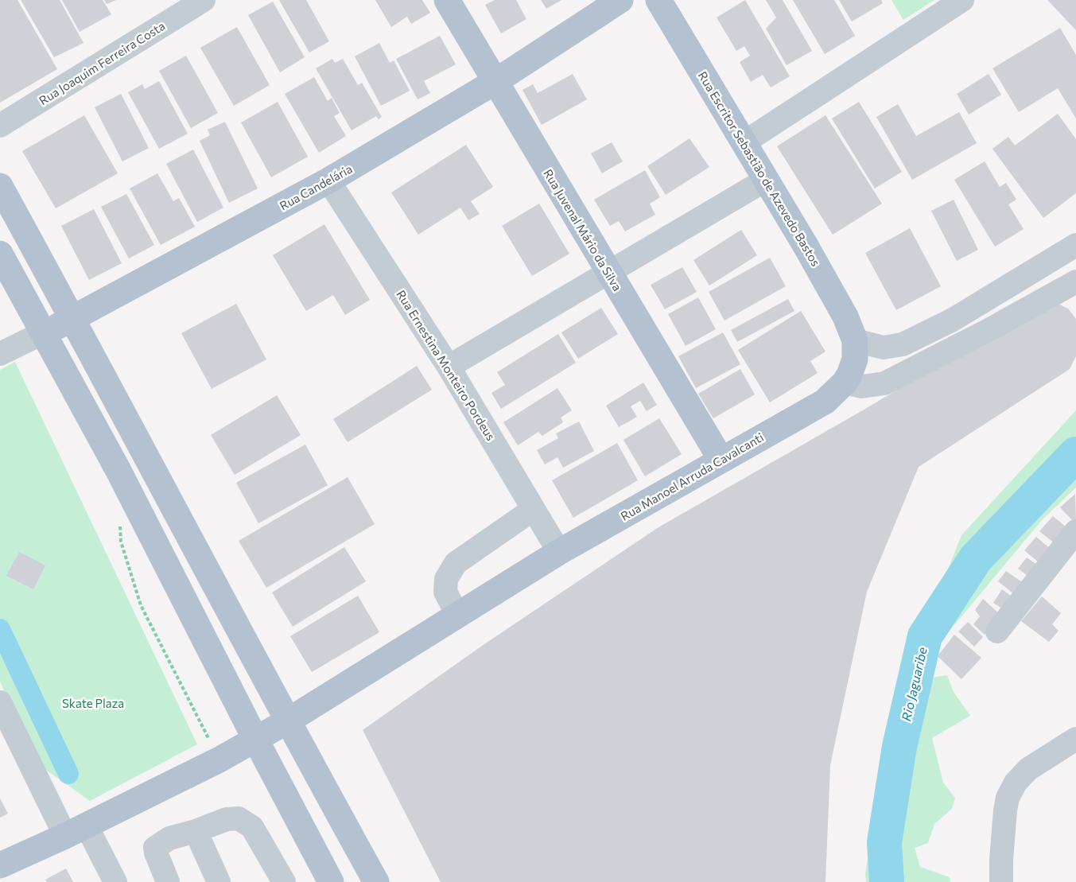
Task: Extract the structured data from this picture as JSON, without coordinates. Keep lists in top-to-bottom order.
{
  "streets": {
    "main road": [
      "Rua Escritor Sebastião de Azevedo Bastos",
      "Rua Candelária",
      "Rua Juvenal Mário da Silva",
      "Rua Manoel Arruda Cavalcanti"
    ],
    "street": ["Rua Joaquim Ferreira Costa", "Rua Ernestina Monteiro Pordeus"]
  },
  "crossings": [
    ["Rua Escritor Sebastião de Azevedo Bastos", "Rua Manoel Arruda Cavalcanti"],
    ["Rua Candelária", "Rua Juvenal Mário da Silva"],
    ["Rua Candelária", "Rua Ernestina Monteiro Pordeus"],
    ["Rua Juvenal Mário da Silva", "Rua Manoel Arruda Cavalcanti"],
    ["Rua Ernestina Monteiro Pordeus", "Rua Manoel Arruda Cavalcanti"]
  ],
  "water": ["Rio Jaguaribe"],
  "parks": ["Skate Plaza"]
}
